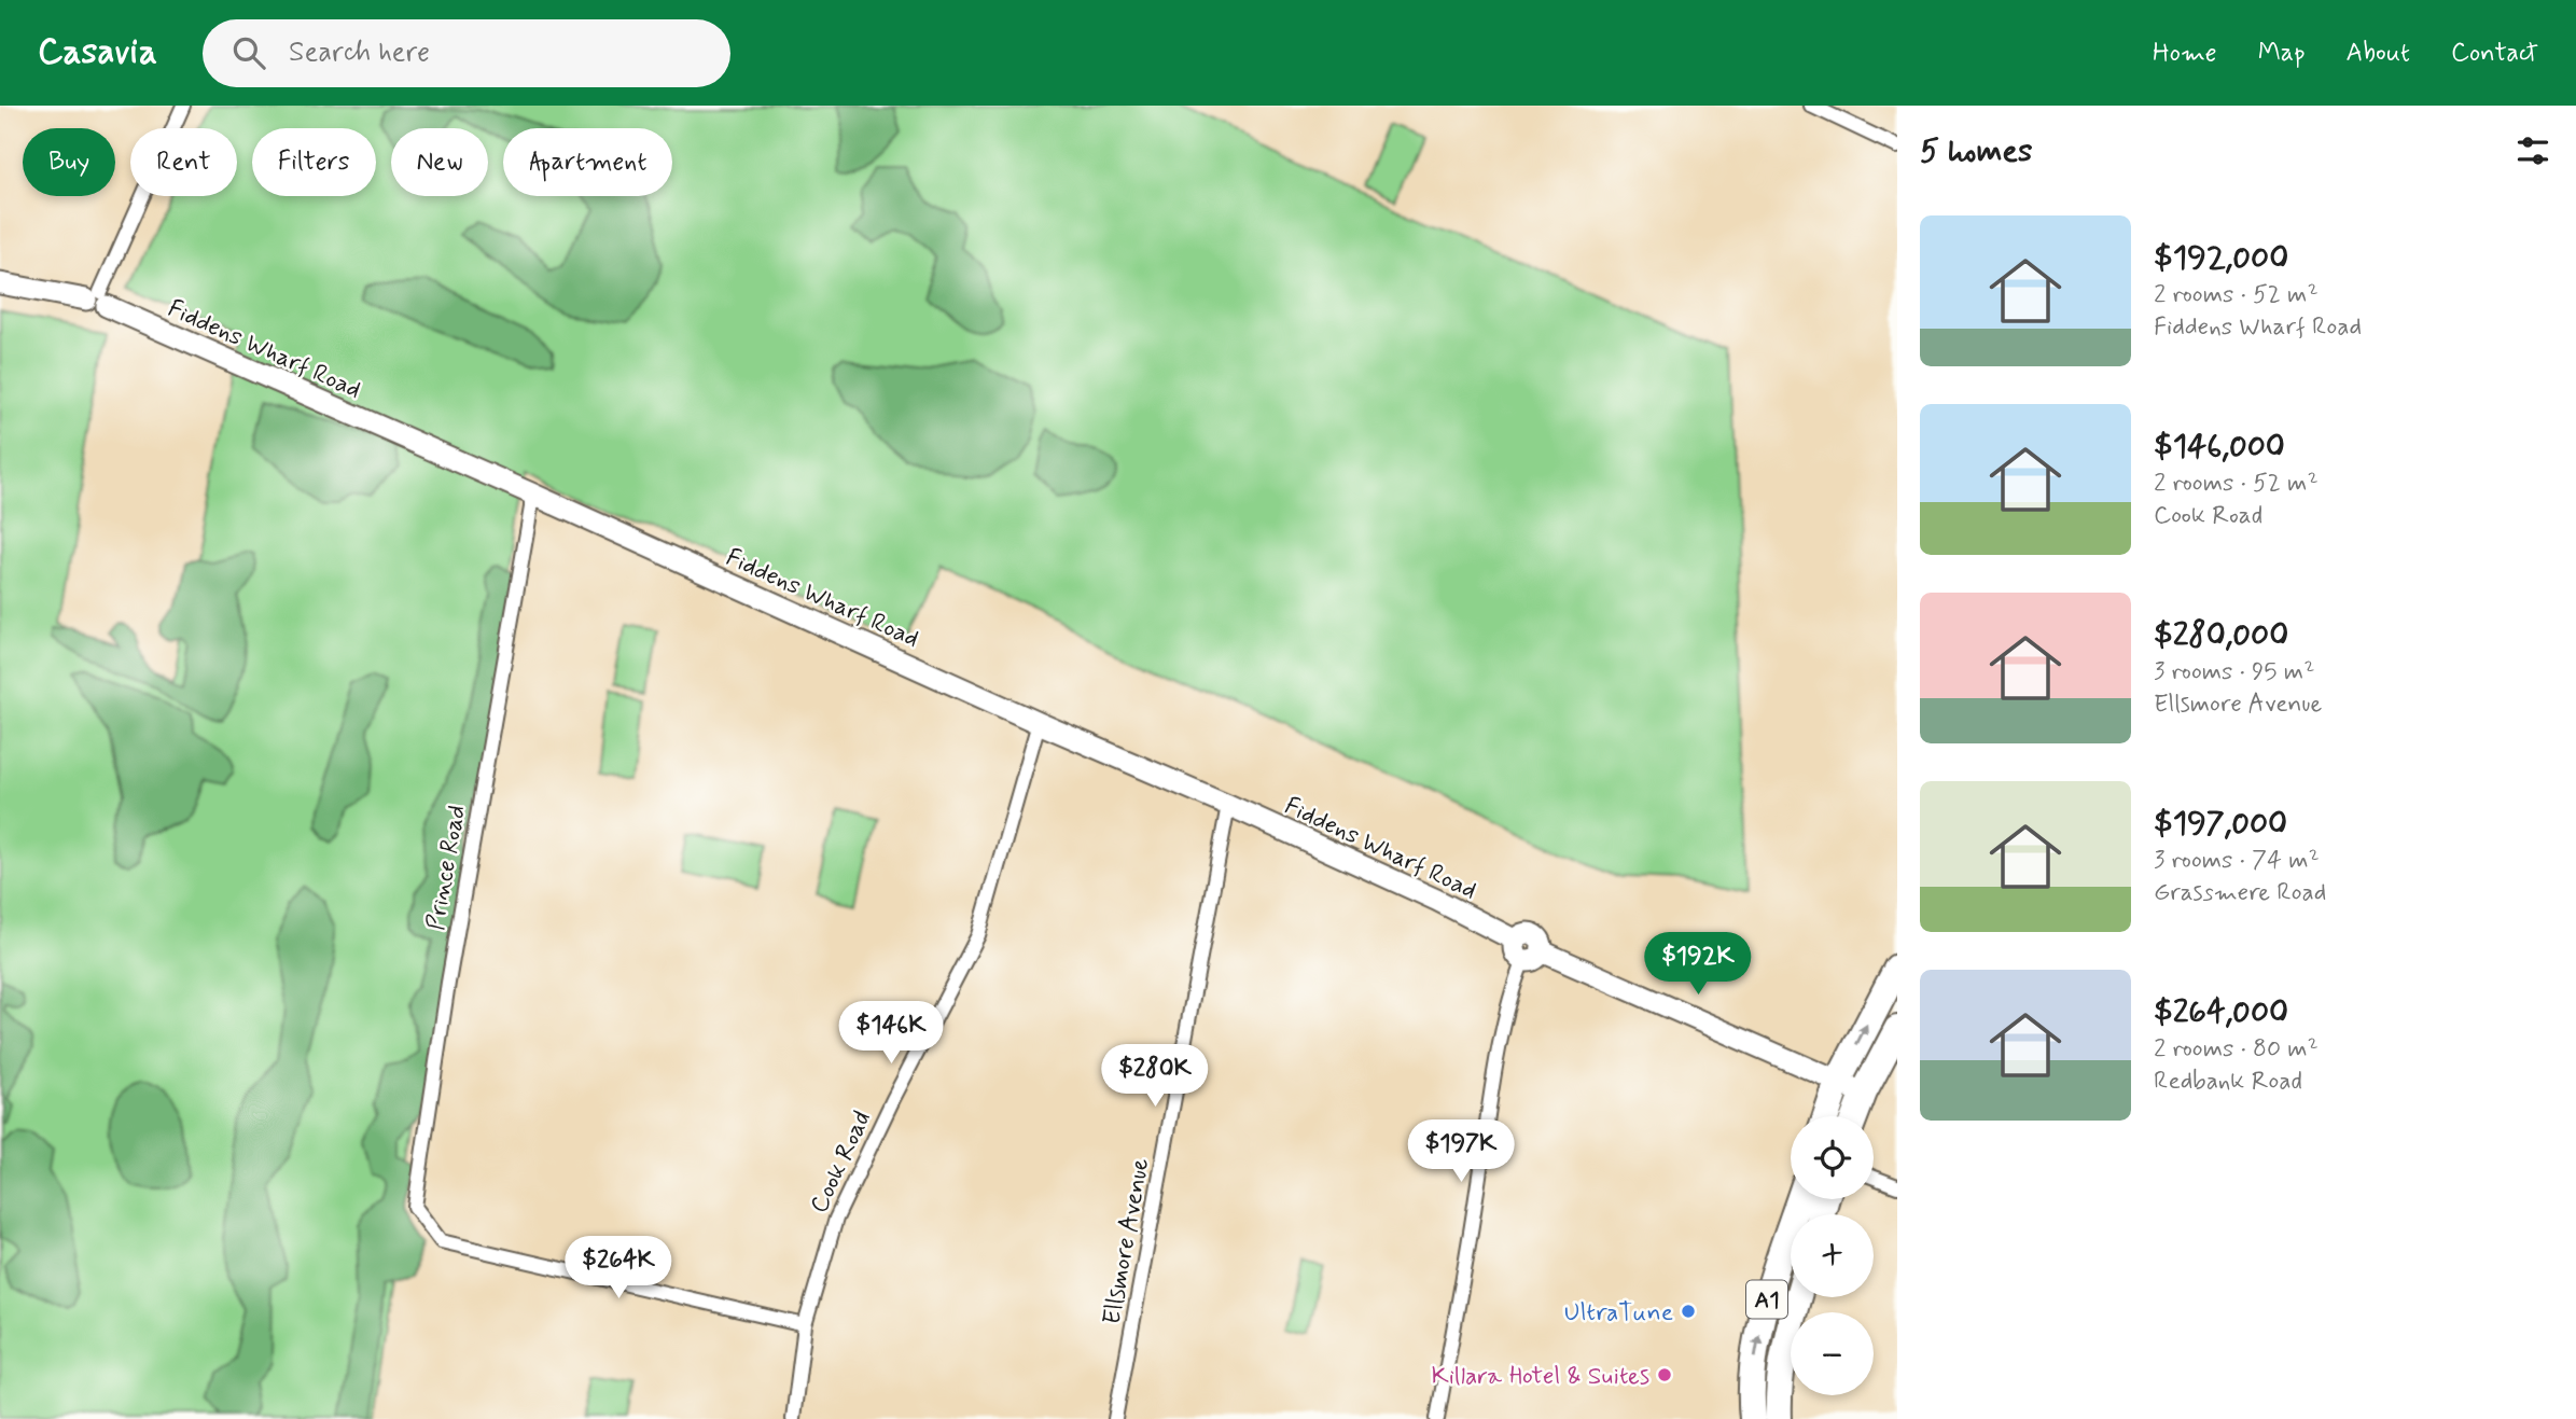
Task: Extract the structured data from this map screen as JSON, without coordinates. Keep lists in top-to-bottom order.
{
  "streets": {
    "highway": ["A1"],
    "street": [
      "Fiddens Wharf Road",
      "Prince Road",
      "Cook Road",
      "Ellsmore Avenue"
    ]
  },
  "crossings": [
    ["Fiddens Wharf Road", "Prince Road"],
    ["Fiddens Wharf Road", "Cook Road"],
    ["Fiddens Wharf Road", "Ellsmore Avenue"],
    ["Prince Road", "Cook Road"]
  ],
  "places": ["UltraTune", "Killara Hotel & Suites"],
  "page": {
    "header": "Casavia",
    "search": "Search here",
    "nav": [
      "Home",
      "Map",
      "About",
      "Contact"
    ],
    "heading": "5 homes",
    "chip": [
      "Buy",
      "Rent",
      "Filters",
      "New",
      "Apartment"
    ],
    "list": [
      {
        "name": "$192,000",
        "note": "2 rooms · 52 m² · Fiddens Wharf Road"
      },
      {
        "name": "$146,000",
        "note": "2 rooms · 52 m² · Cook Road"
      },
      {
        "name": "$280,000",
        "note": "3 rooms · 95 m² · Ellsmore Avenue"
      },
      {
        "name": "$197,000",
        "note": "3 rooms · 74 m² · Grassmere Road"
      },
      {
        "name": "$264,000",
        "note": "2 rooms · 80 m² · Redbank Road"
      }
    ],
    "price": [
      "$192K",
      "$146K",
      "$280K",
      "$197K",
      "$264K"
    ],
    "map_buttons": ["+", "−"]
  }
}
